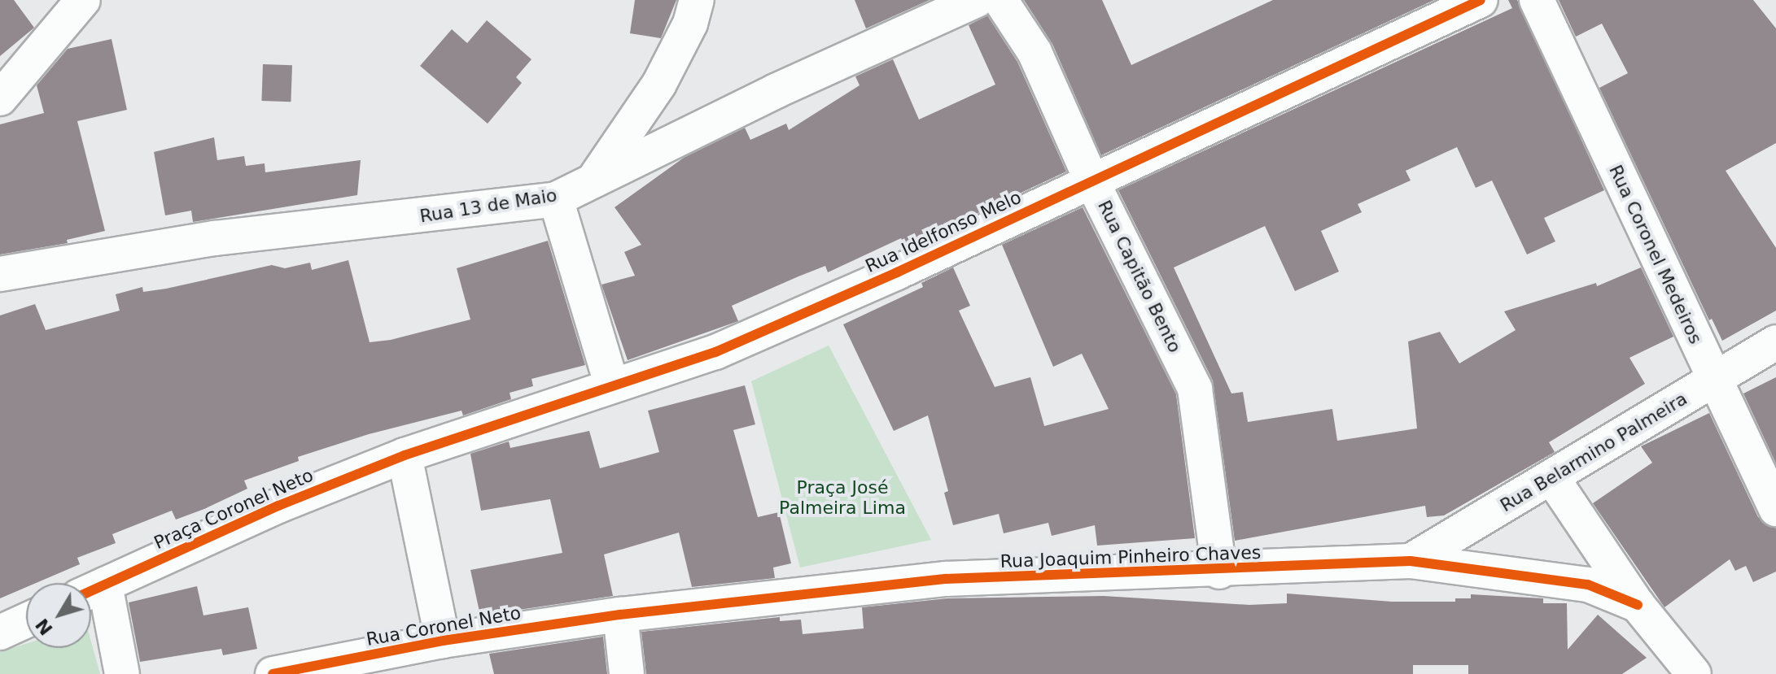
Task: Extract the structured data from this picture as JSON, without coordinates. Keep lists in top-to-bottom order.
{
  "streets": {
    "street": [
      "Rua 13 de Maio",
      "Rua Idelfonso Melo",
      "Rua Coronel Medeiros",
      "Rua Capitão Bento",
      "Rua Belarmino Palmeira",
      "Praça Coronel Neto",
      "Rua Joaquim Pinheiro Chaves",
      "Rua Coronel Neto"
    ]
  },
  "crossings": [
    ["Rua Idelfonso Melo", "Rua Capitão Bento"],
    ["Rua Idelfonso Melo", "Praça Coronel Neto"],
    ["Rua Coronel Medeiros", "Rua Belarmino Palmeira"],
    ["Rua Capitão Bento", "Rua Joaquim Pinheiro Chaves"],
    ["Rua Belarmino Palmeira", "Rua Joaquim Pinheiro Chaves"],
    ["Rua Joaquim Pinheiro Chaves", "Rua Coronel Neto"]
  ],
  "parks": ["Praça José Palmeira Lima"],
  "north": "bottom left"
}
